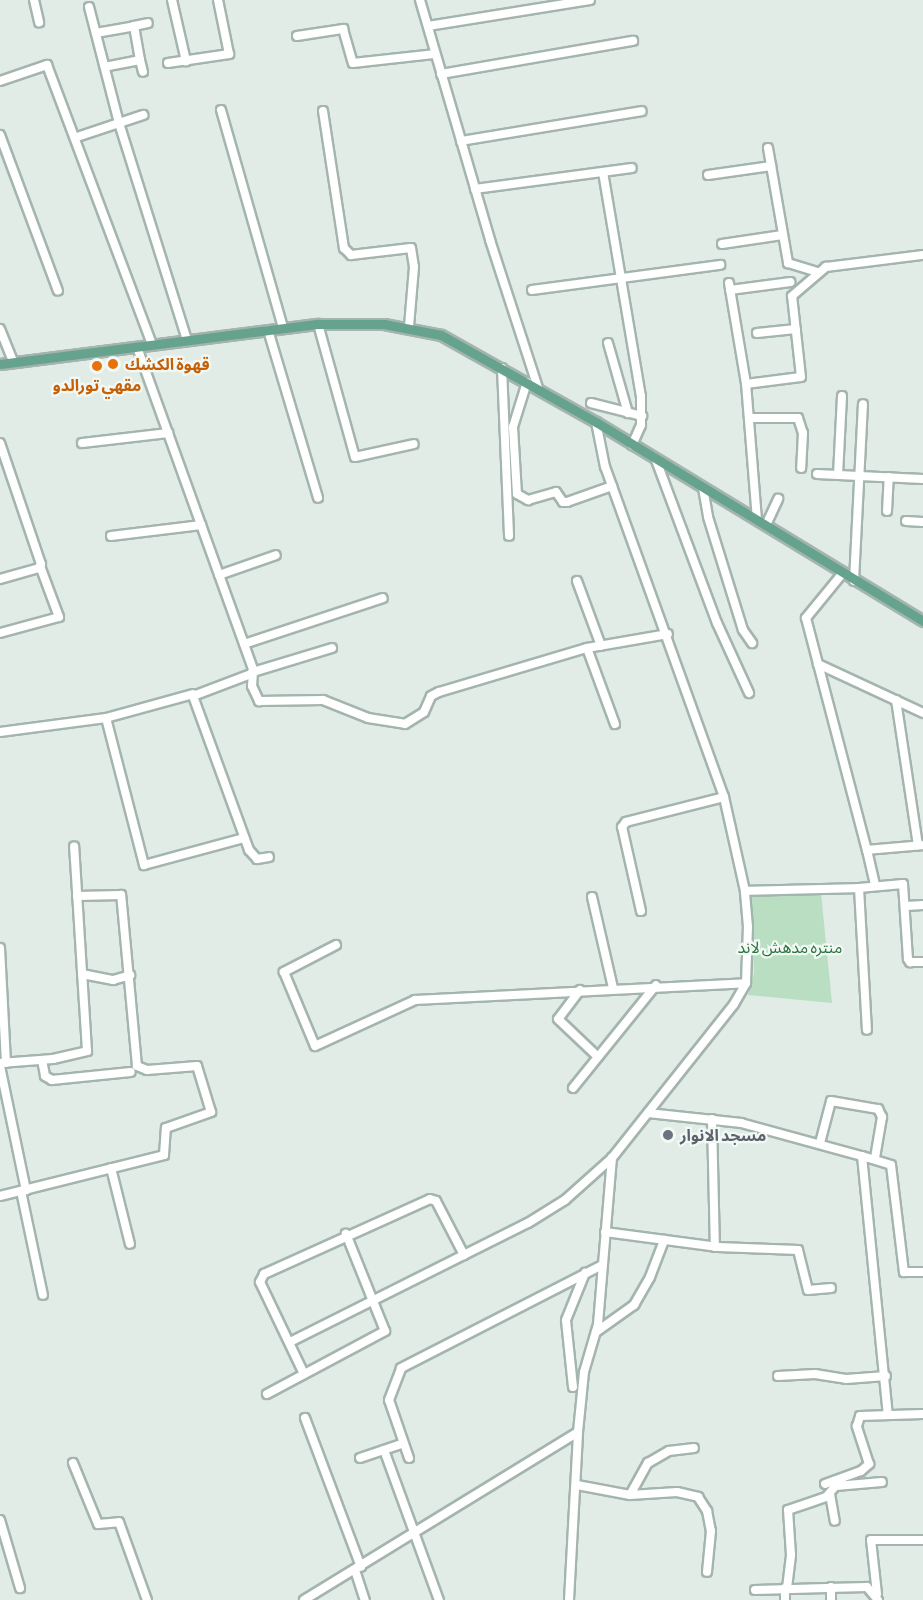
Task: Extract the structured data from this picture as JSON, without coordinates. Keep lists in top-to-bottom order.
{
  "parks": ["منتره مدهش لاند"],
  "places": ["قهوة الكشك", "مقهي تورالدو", "مسجد الانوار"]
}
